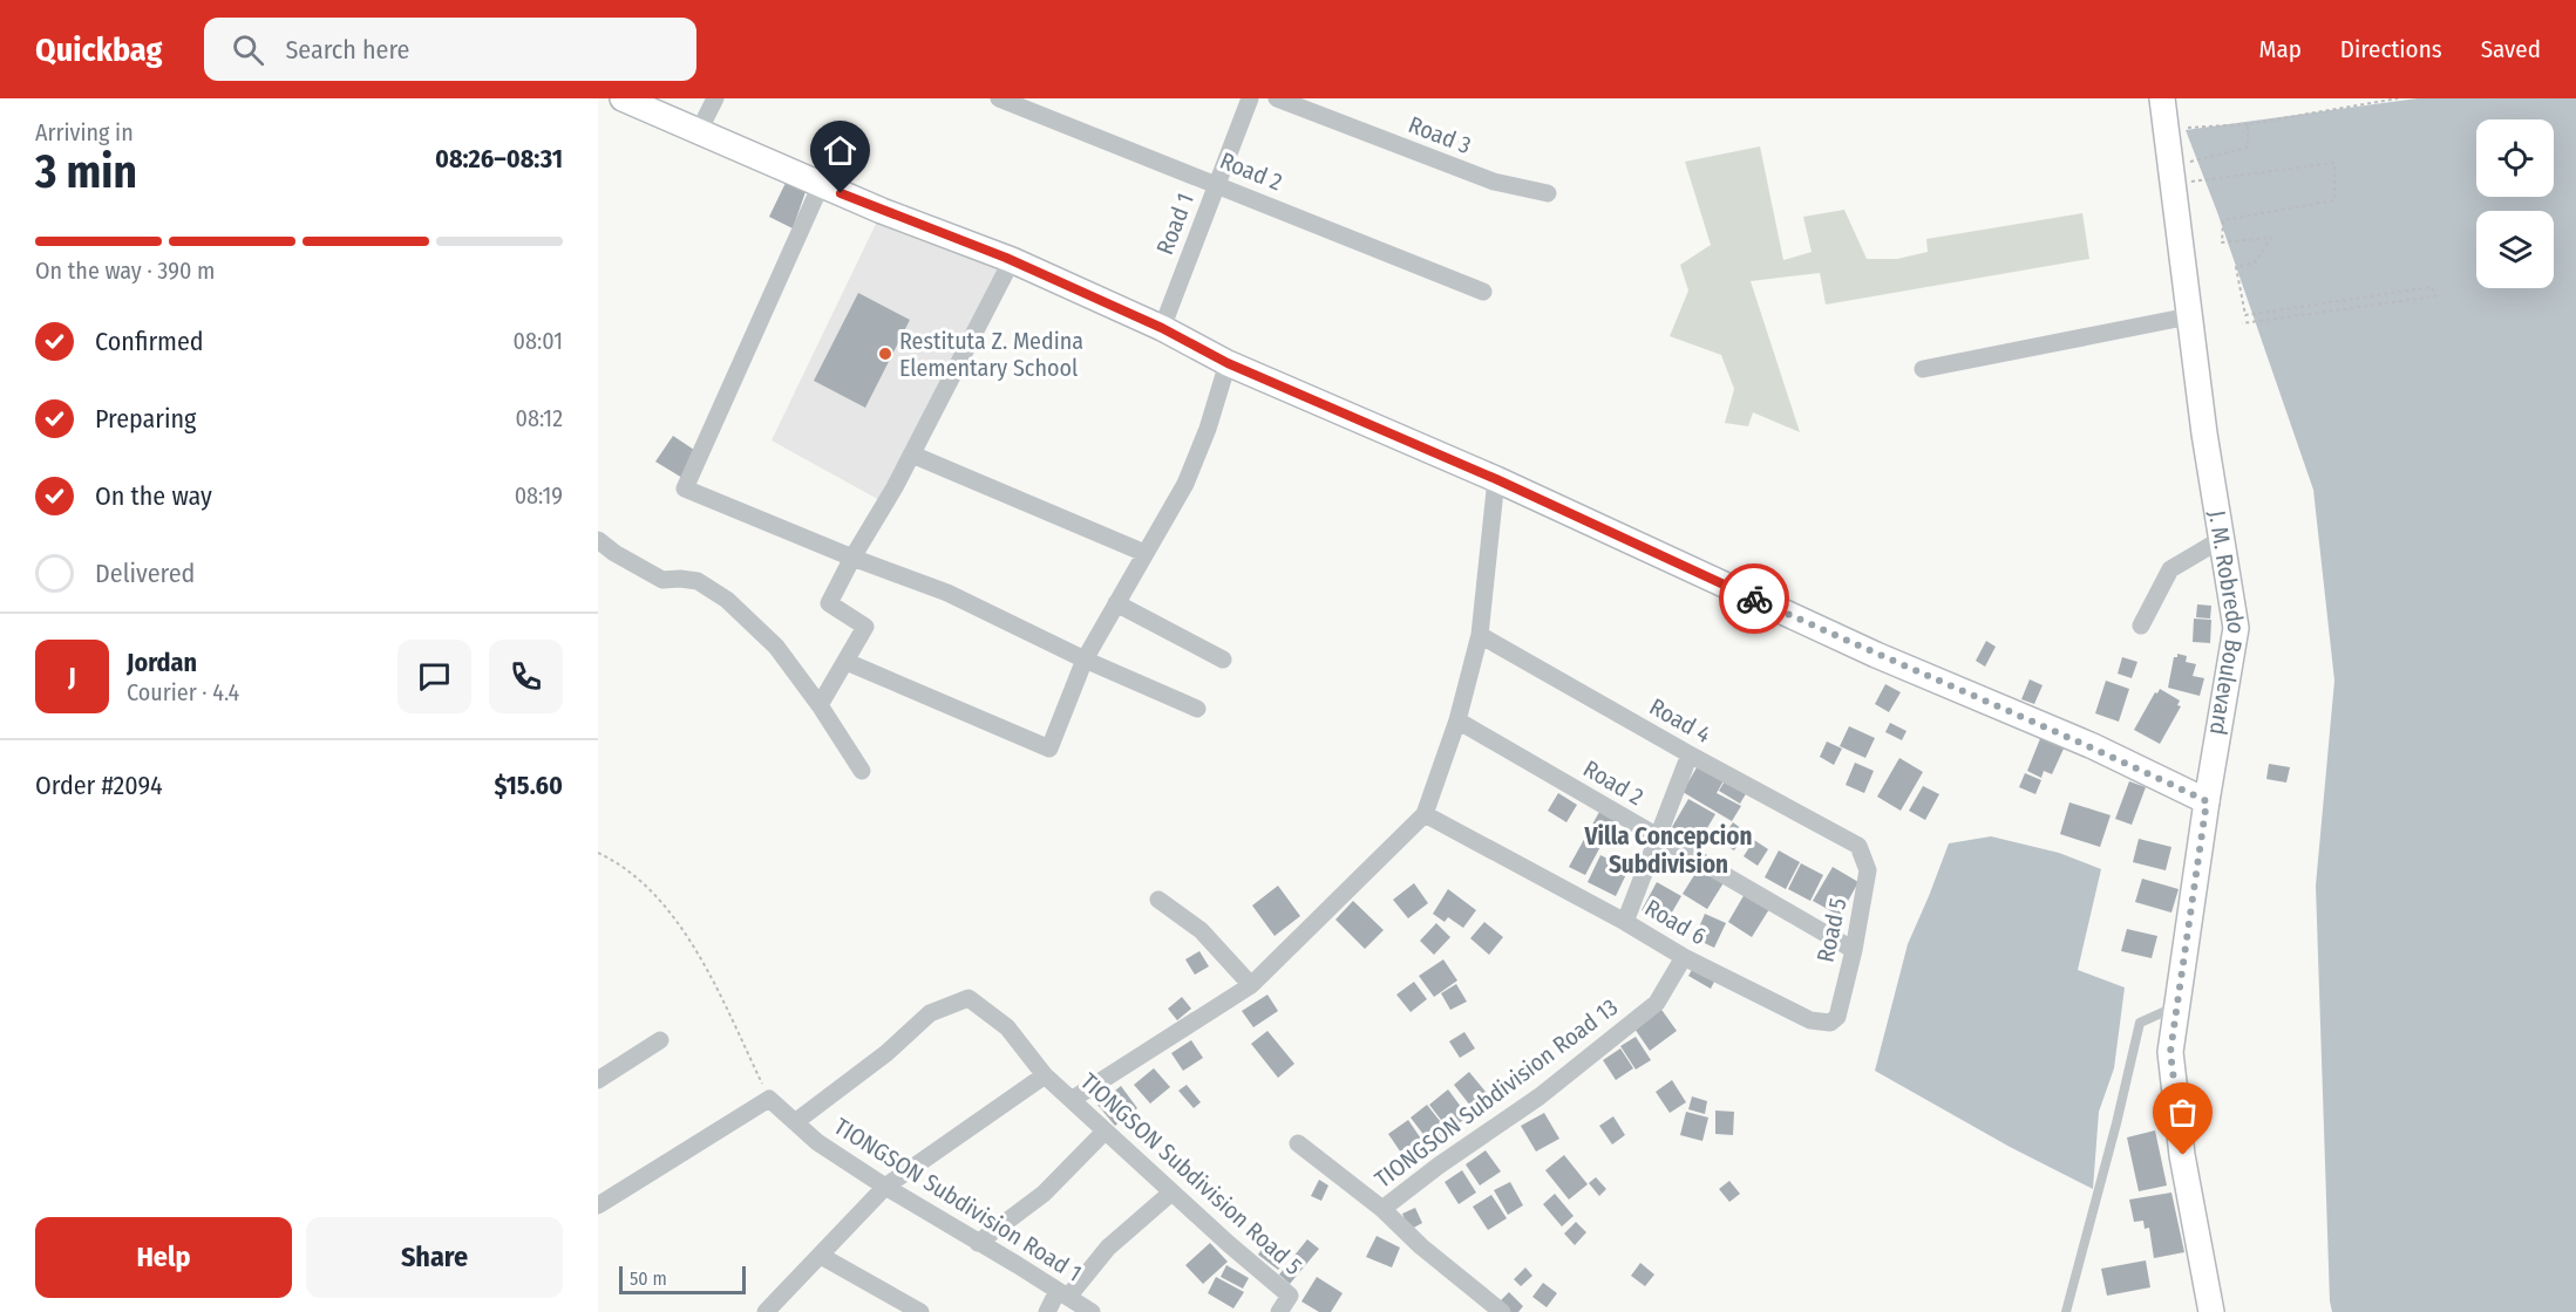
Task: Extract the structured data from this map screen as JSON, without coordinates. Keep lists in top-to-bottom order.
{
  "streets": {
    "main road": ["J. M. Robredo Boulevard"],
    "street": [
      "Road 3",
      "Road 2",
      "Road 1",
      "Road 4",
      "Road 6",
      "Road 5",
      "TIONGSON Subdivision Road 13",
      "TIONGSON Subdivision Road 5",
      "TIONGSON Subdivision Road 1"
    ]
  },
  "crossings": [
    ["Road 2", "Road 1"],
    ["Road 2", "Road 5"],
    ["Road 4", "Road 5"],
    ["Road 6", "Road 5"],
    ["Road 6", "TIONGSON Subdivision Road 13"],
    ["TIONGSON Subdivision Road 5", "TIONGSON Subdivision Road 1"]
  ],
  "districts": ["Villa Concepcion Subdivision"],
  "places": ["Restituta Z. Medina Elementary School"],
  "scale_bar": "50 m",
  "page": {
    "header": "Quickbag",
    "search": "Search here",
    "nav": ["Map", "Directions", "Saved"],
    "heading": ["3 min", "Arriving in", "08:26–08:31"],
    "panel": [
      "Jordan",
      "Courier · 4.4",
      "Order #2094",
      "$15.60"
    ],
    "bar": "On the way · 390 m",
    "list": [
      ["Confirmed", "08:01"],
      ["Preparing", "08:12"],
      ["On the way", "08:19"],
      "Delivered"
    ],
    "round": "J",
    "buttons": ["Help", "Share"],
    "scale": "50 m"
  }
}
